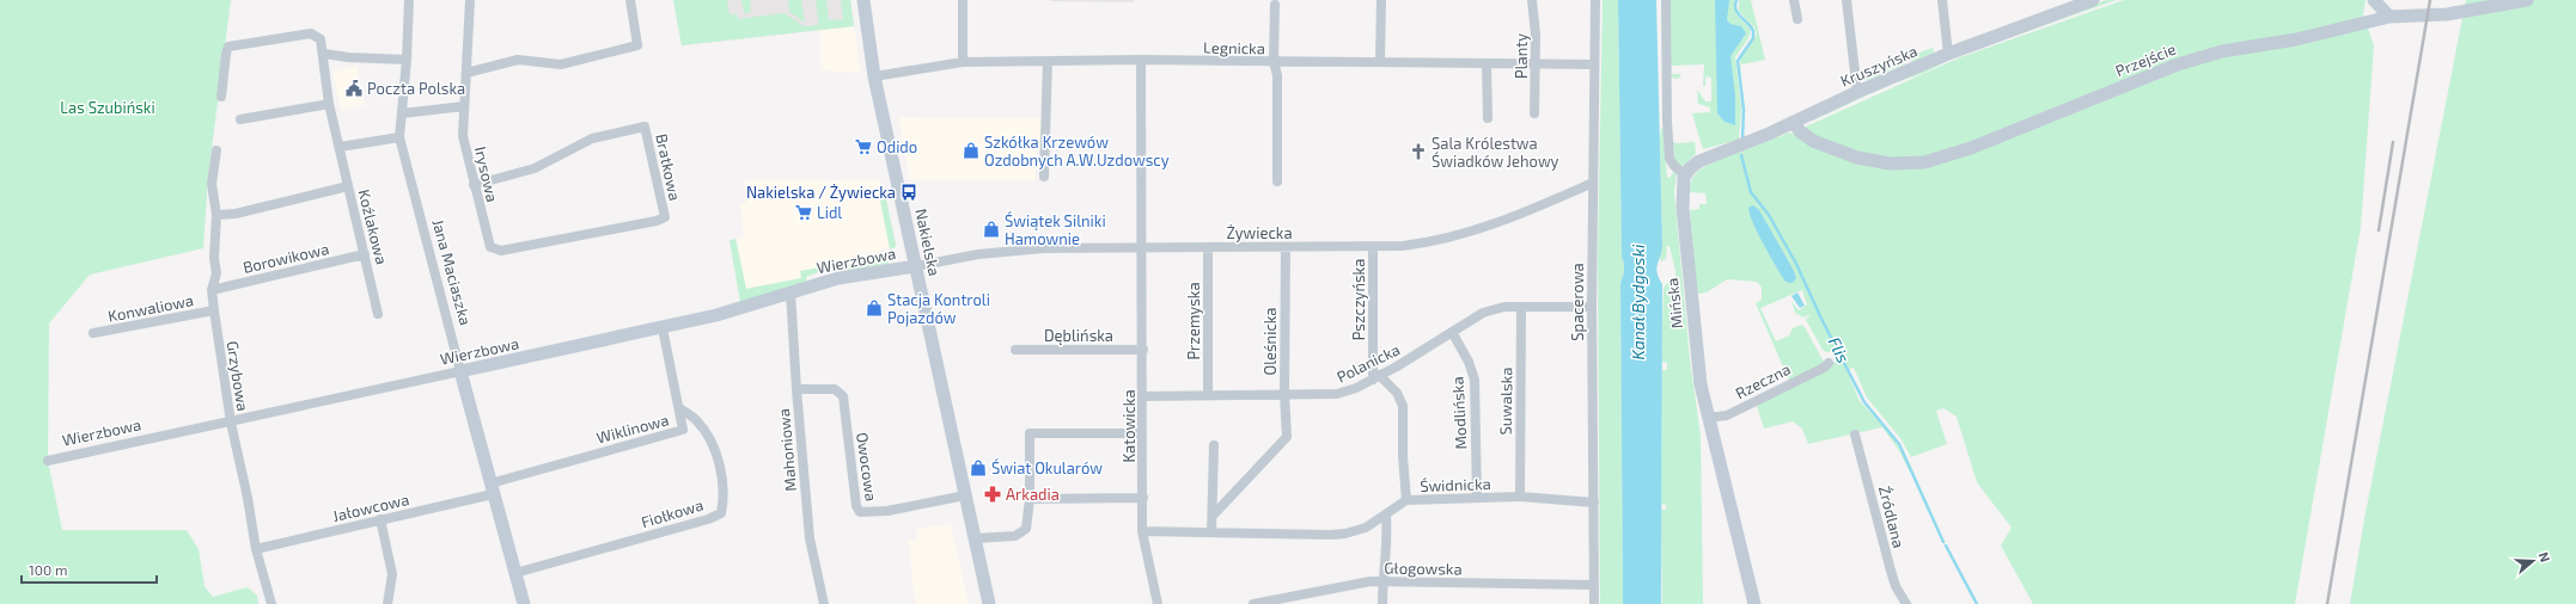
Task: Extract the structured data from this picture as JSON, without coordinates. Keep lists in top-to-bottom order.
{
  "streets": {
    "street": [
      "Legnicka",
      "Planty",
      "Przejście",
      "Kruszyńska",
      "Bratkowa",
      "Irysowa",
      "Koźlakowa",
      "Żywiecka",
      "Nakielska",
      "Borowikowa",
      "Wierzbowa",
      "Jana Maciaszka",
      "Pszczyńska",
      "Spacerowa",
      "Mińska",
      "Konwaliowa",
      "Przemyska",
      "Dęblińska",
      "Oleśnicka",
      "Polanicka",
      "Grzybowa",
      "Rzeczna",
      "Suwalska",
      "Modlińska",
      "Katowicka",
      "Wiklinowa",
      "Mahoniowa",
      "Owocowa",
      "Świdnicka",
      "Jałowcowa",
      "Fiołkowa",
      "Źródlana",
      "Głogowska"
    ]
  },
  "crossings": [
    ["Legnicka", "Planty"],
    ["Legnicka", "Nakielska"],
    ["Legnicka", "Spacerowa"],
    ["Legnicka", "Katowicka"],
    ["Przejście", "Kruszyńska"],
    ["Kruszyńska", "Mińska"],
    ["Bratkowa", "Irysowa"],
    ["Koźlakowa", "Borowikowa"],
    ["Żywiecka", "Nakielska"],
    ["Żywiecka", "Wierzbowa"],
    ["Żywiecka", "Pszczyńska"],
    ["Żywiecka", "Spacerowa"],
    ["Żywiecka", "Przemyska"],
    ["Żywiecka", "Oleśnicka"],
    ["Żywiecka", "Katowicka"],
    ["Nakielska", "Wierzbowa"],
    ["Nakielska", "Owocowa"],
    ["Borowikowa", "Grzybowa"],
    ["Wierzbowa", "Jana Maciaszka"],
    ["Wierzbowa", "Grzybowa"],
    ["Wierzbowa", "Wiklinowa"],
    ["Wierzbowa", "Mahoniowa"],
    ["Jana Maciaszka", "Wiklinowa"],
    ["Jana Maciaszka", "Jałowcowa"],
    ["Jana Maciaszka", "Fiołkowa"],
    ["Pszczyńska", "Polanicka"],
    ["Spacerowa", "Polanicka"],
    ["Spacerowa", "Świdnicka"],
    ["Spacerowa", "Głogowska"],
    ["Mińska", "Rzeczna"],
    ["Konwaliowa", "Grzybowa"],
    ["Przemyska", "Polanicka"],
    ["Dęblińska", "Katowicka"],
    ["Oleśnicka", "Polanicka"],
    ["Polanicka", "Suwalska"],
    ["Polanicka", "Modlińska"],
    ["Polanicka", "Katowicka"],
    ["Grzybowa", "Jałowcowa"],
    ["Suwalska", "Świdnicka"],
    ["Modlińska", "Świdnicka"],
    ["Katowicka", "Świdnicka"],
    ["Wiklinowa", "Jałowcowa"],
    ["Wiklinowa", "Fiołkowa"],
    ["Mahoniowa", "Owocowa"]
  ],
  "water": ["Kanał Bydgoski", "Flis"],
  "parks": ["Las Szubiński"],
  "places": {
    "public building": ["Poczta Polska"],
    "supermarket": ["Odido", "Lidl"],
    "shop": [
      "Szkółka Krzewów Ozdobnych A.W.Uzdowscy",
      "Świątek Silniki Hamownie",
      "Stacja Kontroli Pojazdów",
      "Świat Okularów"
    ],
    "church": ["Sala Królestwa Świadków Jehowy"],
    "bus stop": ["Nakielska / Żywiecka"],
    "pharmacy": ["Arkadia"]
  },
  "scale_bar": "100 m",
  "north": "right"
}
